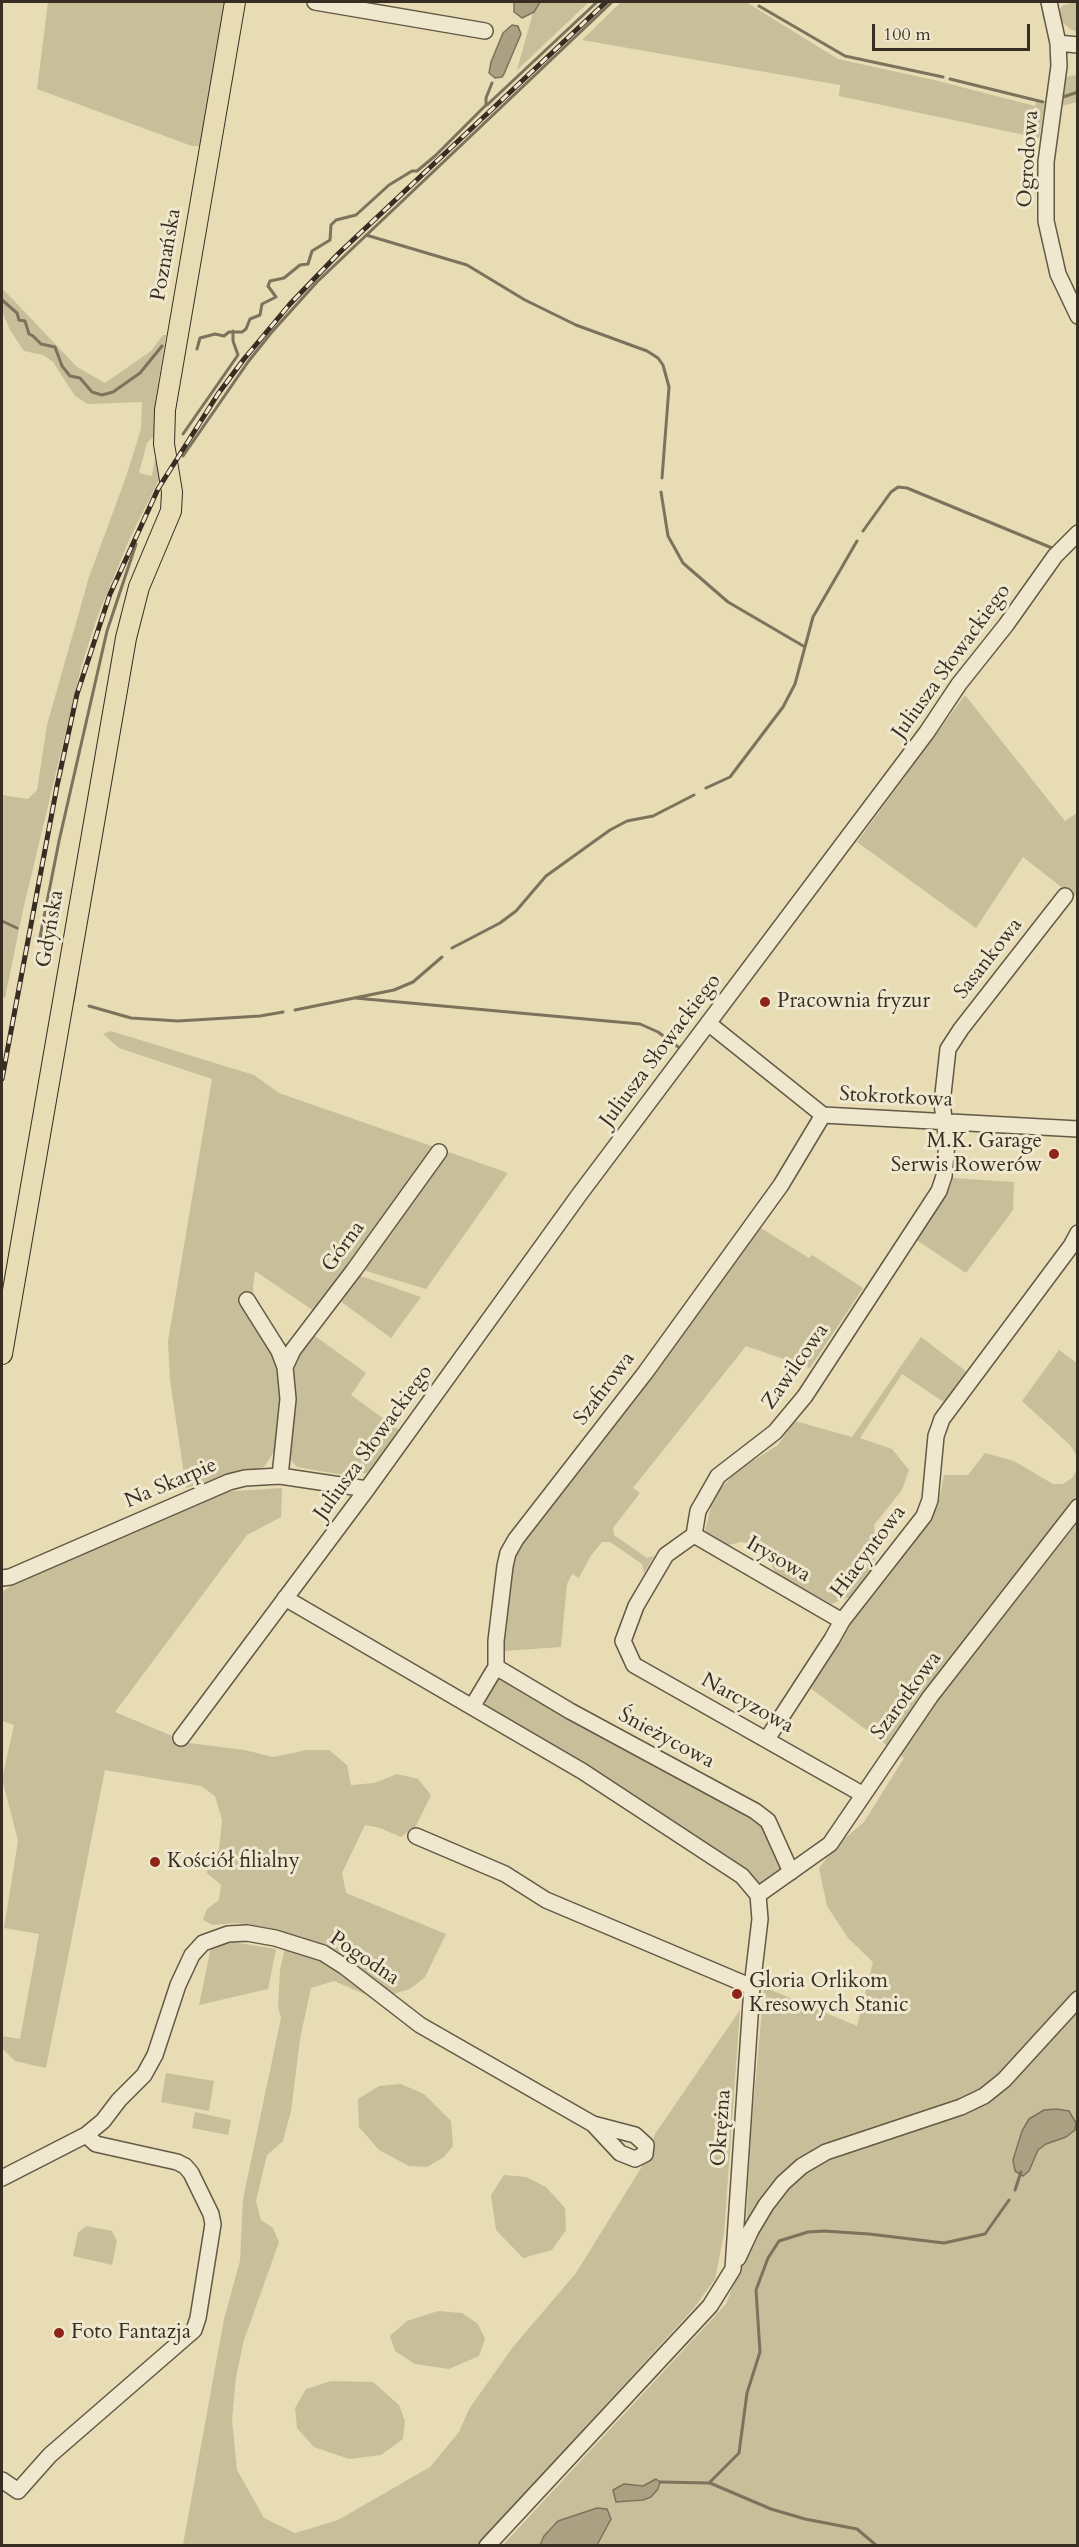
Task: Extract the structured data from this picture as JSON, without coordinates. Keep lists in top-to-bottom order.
{
  "streets": {
    "main road": ["Poznańska", "Gdyńska"],
    "street": [
      "Ogrodowa",
      "Juliusza Słowackiego",
      "Sasankowa",
      "Stokrotkowa",
      "Górna",
      "Zawilcowa",
      "Szafirowa",
      "Na Skarpie",
      "Hiacyntowa",
      "Irysowa",
      "Szarotkowa",
      "Narcyzowa",
      "Śnieżycowa",
      "Pogodna",
      "Okrężna"
    ]
  },
  "crossings": [
    ["Poznańska", "Gdyńska"],
    ["Juliusza Słowackiego", "Stokrotkowa"],
    ["Juliusza Słowackiego", "Na Skarpie"],
    ["Sasankowa", "Stokrotkowa"],
    ["Sasankowa", "Zawilcowa"],
    ["Stokrotkowa", "Zawilcowa"],
    ["Stokrotkowa", "Szafirowa"],
    ["Zawilcowa", "Irysowa"],
    ["Zawilcowa", "Narcyzowa"],
    ["Szafirowa", "Śnieżycowa"],
    ["Hiacyntowa", "Irysowa"],
    ["Hiacyntowa", "Narcyzowa"],
    ["Irysowa", "Narcyzowa"],
    ["Szarotkowa", "Narcyzowa"],
    ["Szarotkowa", "Śnieżycowa"]
  ],
  "places": [
    "Pracownia fryzur",
    "M.K. Garage Serwis Rowerów",
    "Kościół filialny",
    "Gloria Orlikom Kresowych Stanic",
    "Foto Fantazja"
  ],
  "scale_bar": "100 m"
}
